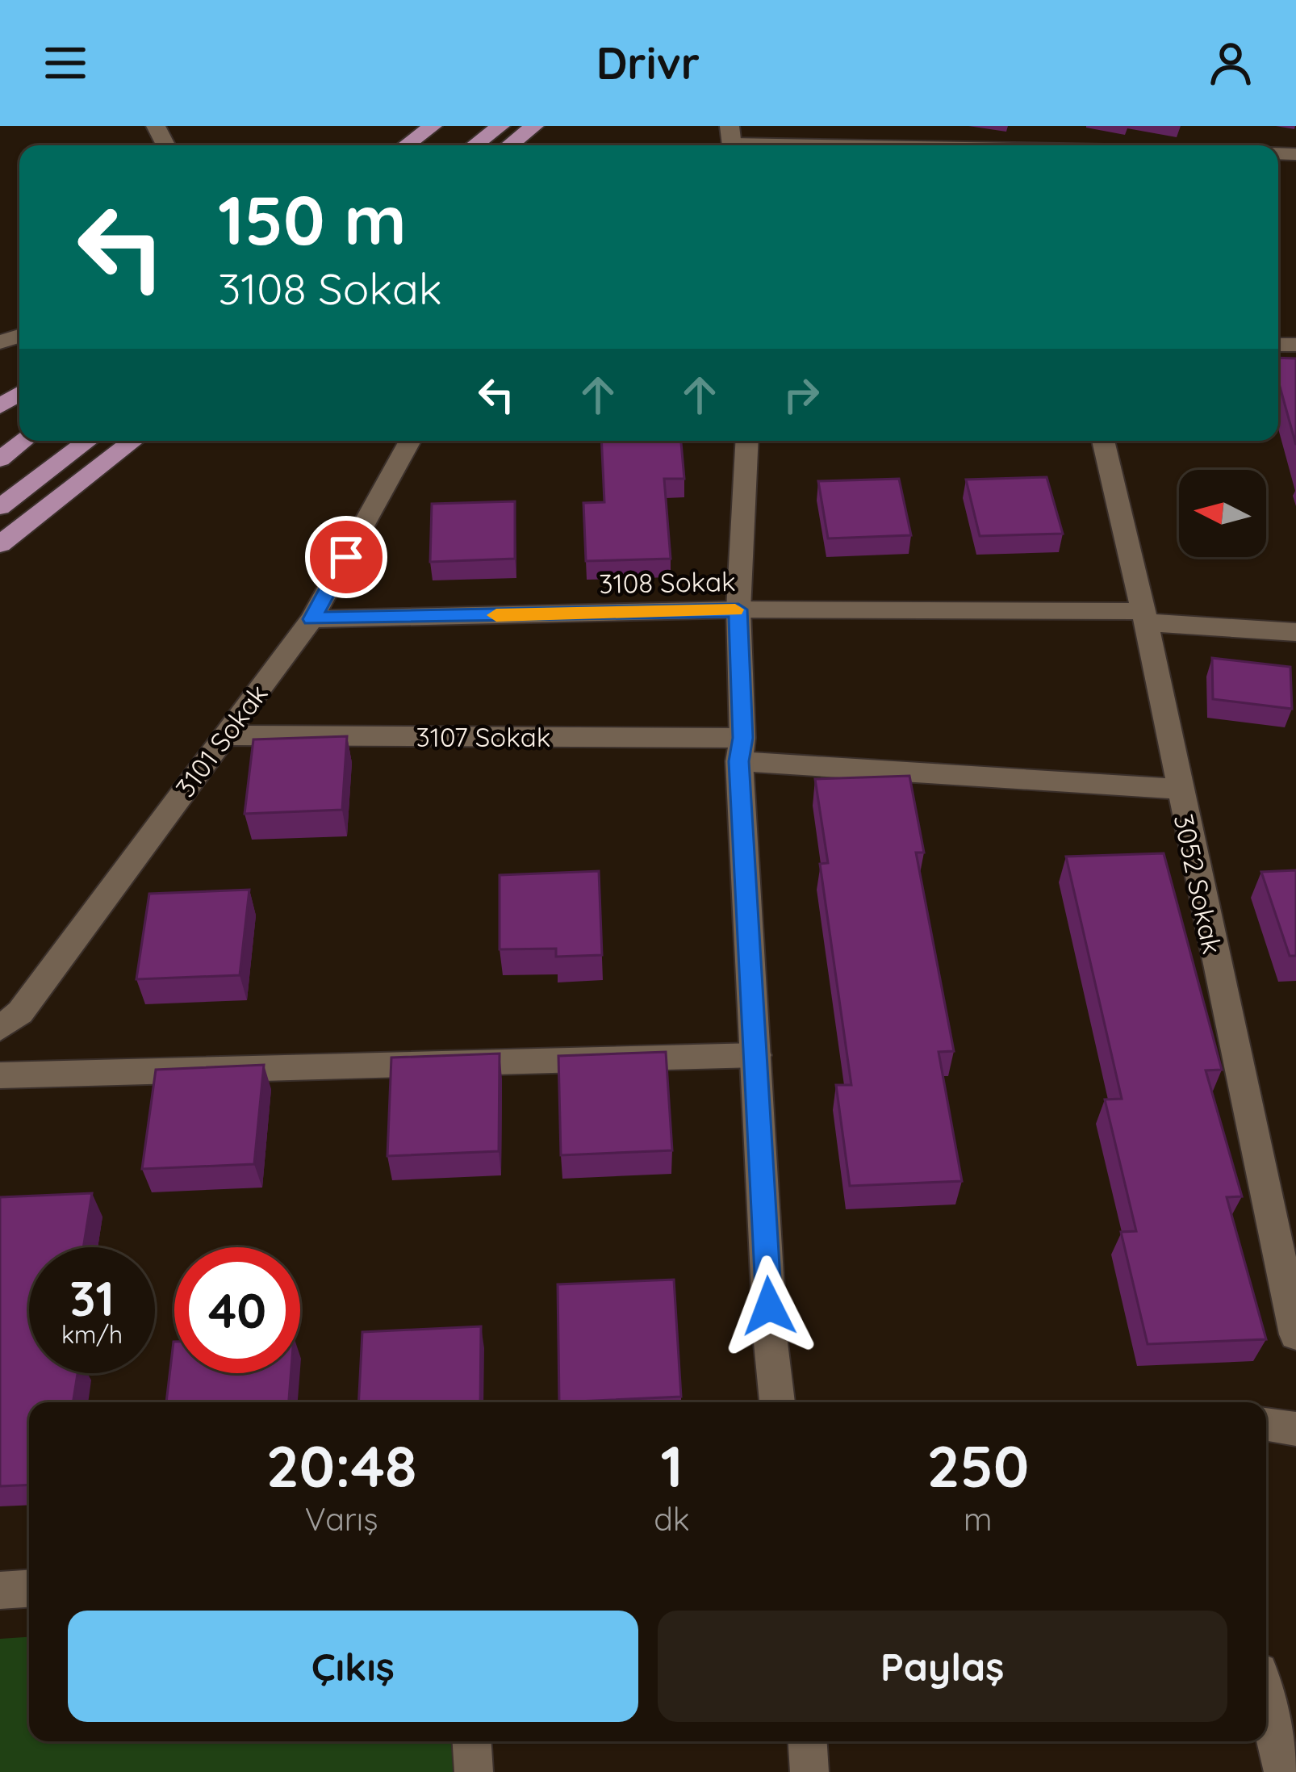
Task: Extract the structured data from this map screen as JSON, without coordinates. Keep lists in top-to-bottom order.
{
  "streets": {
    "street": [
      "3108 Sokak",
      "3107 Sokak",
      "3101 Sokak",
      "3052 Sokak"
    ]
  },
  "crossings": [
    ["3108 Sokak", "3101 Sokak"],
    ["3108 Sokak", "3052 Sokak"],
    ["3107 Sokak", "3101 Sokak"],
    ["3107 Sokak", "3052 Sokak"]
  ],
  "north": "left",
  "page": {
    "header": "Drivr",
    "turn": ["150 m", "3108 Sokak"],
    "speed": "31 km/h",
    "limit": "40",
    "eta": [
      "20:48",
      "Varış",
      "1",
      "dk",
      "250",
      "m"
    ],
    "buttons": ["Çıkış", "Paylaş"]
  }
}
